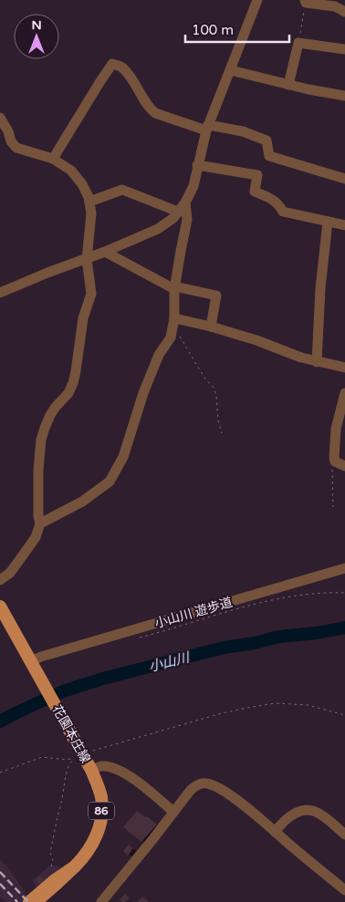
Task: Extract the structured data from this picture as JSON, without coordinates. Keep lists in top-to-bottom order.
{
  "streets": {
    "main road": ["花園本庄線", "86"],
    "path": ["小山川 遊歩道"]
  },
  "water": ["小山川"],
  "scale_bar": "100 m",
  "north": "top"
}
